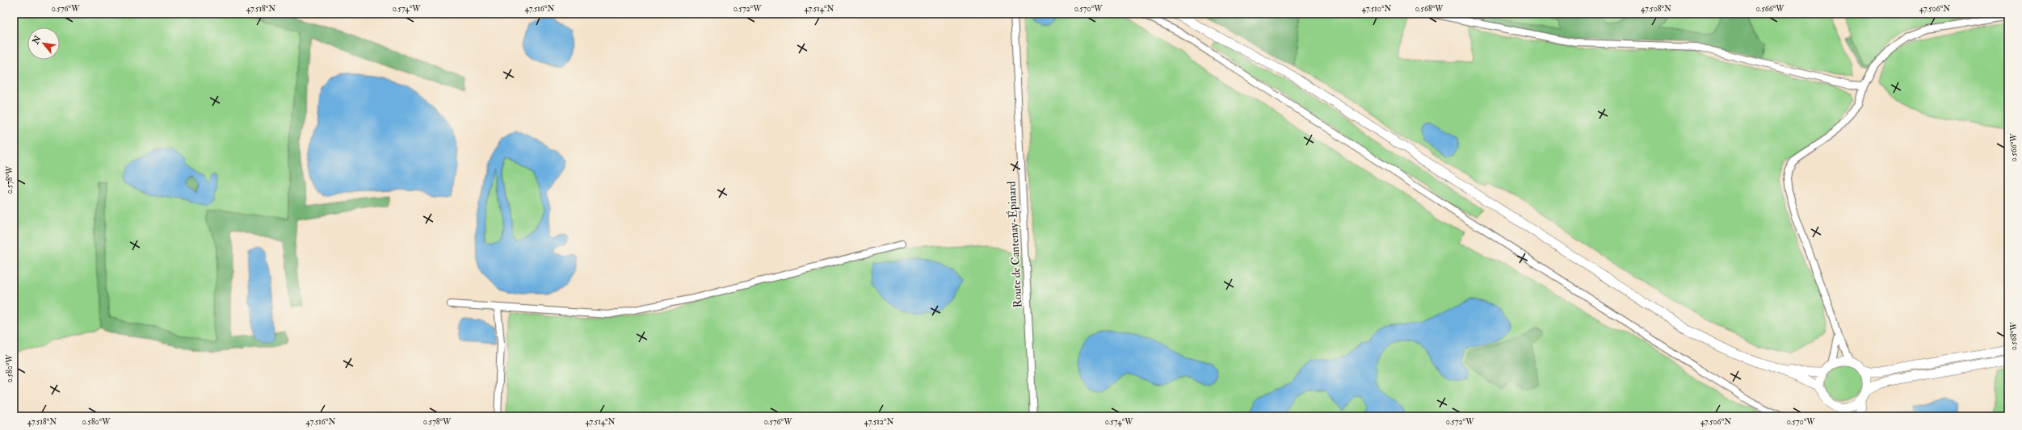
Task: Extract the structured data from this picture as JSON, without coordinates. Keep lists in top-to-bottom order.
{
  "streets": {
    "street": ["Route de Cantenay-Épinard"]
  },
  "north": "top left",
  "coordinates": [
    "0.576°W",
    "47.518°N",
    "0.574°W",
    "47.516°N",
    "0.572°W",
    "47.514°N",
    "0.570°W",
    "47.510°N",
    "0.568°W",
    "47.508°N",
    "0.566°W",
    "47.506°N",
    "0.578°W",
    "0.580°W",
    "47.512°N"
  ]
}
